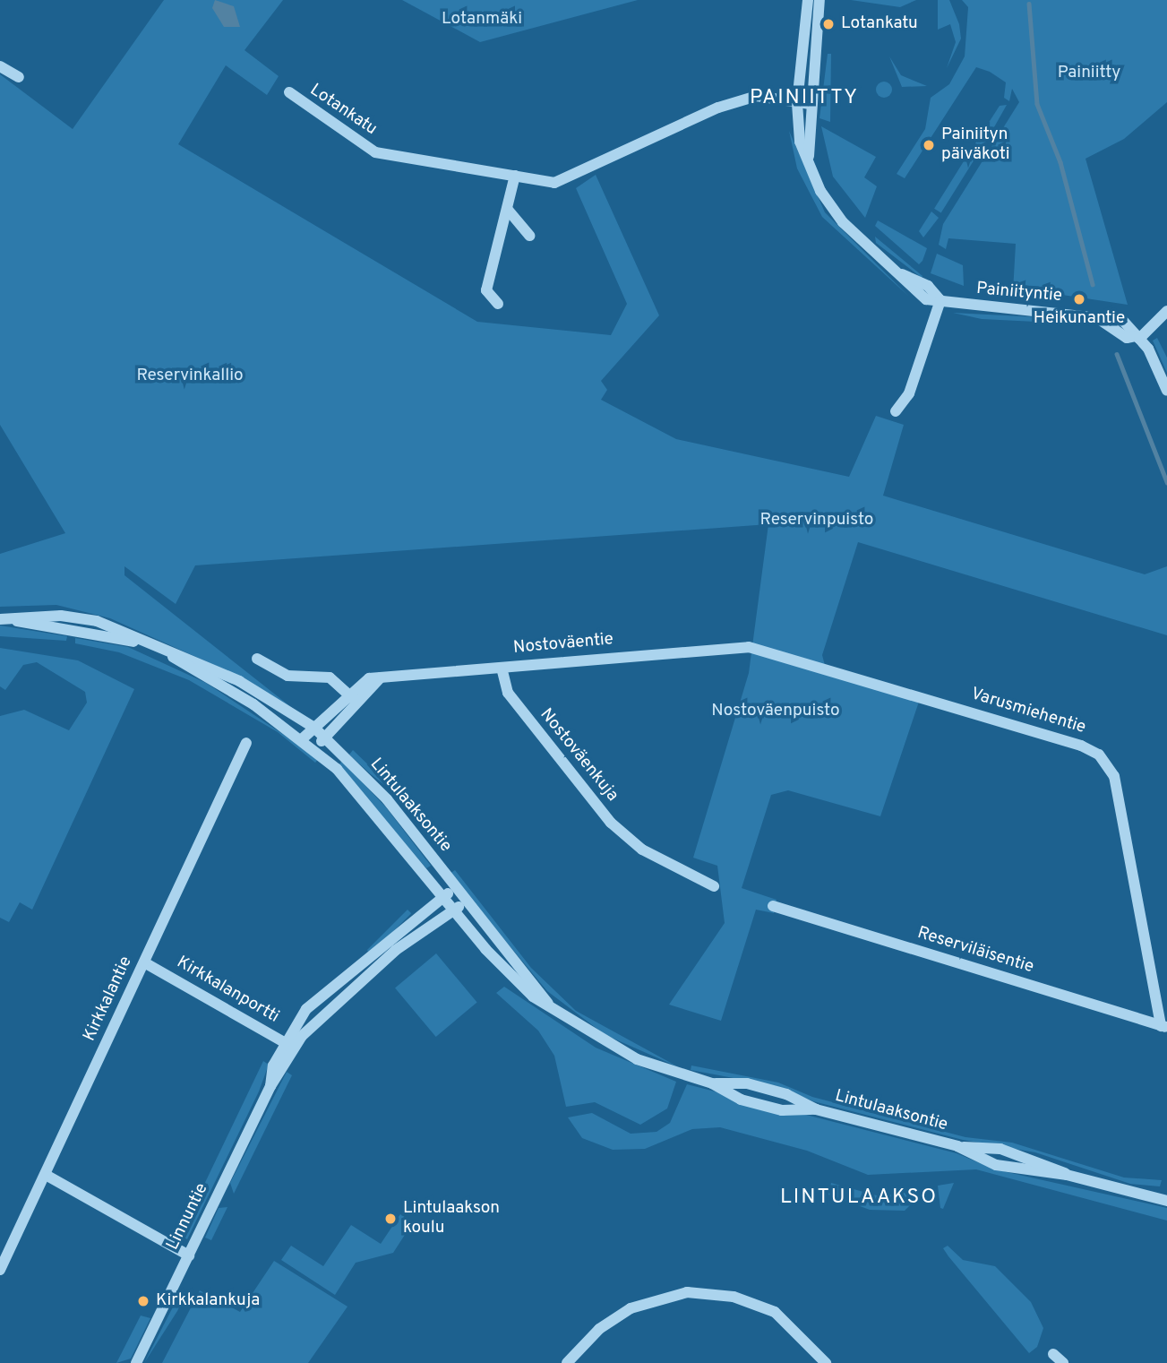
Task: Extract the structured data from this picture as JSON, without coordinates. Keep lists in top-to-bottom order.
{
  "streets": {
    "street": [
      "Lotankatu",
      "Painiityntie",
      "Nostoväentie",
      "Varusmiehentie",
      "Nostoväenkuja",
      "Lintulaaksontie",
      "Reserviläisentie",
      "Kirkkalanportti",
      "Kirkkalantie",
      "Linnuntie"
    ]
  },
  "crossings": [
    ["Lotankatu", "Painiityntie"],
    ["Nostoväentie", "Varusmiehentie"],
    ["Nostoväentie", "Nostoväenkuja"],
    ["Nostoväentie", "Lintulaaksontie"],
    ["Varusmiehentie", "Reserviläisentie"],
    ["Lintulaaksontie", "Linnuntie"],
    ["Kirkkalanportti", "Kirkkalantie"],
    ["Kirkkalanportti", "Linnuntie"]
  ],
  "districts": ["PAINIITTY", "LINTULAAKSO"],
  "parks": [
    "Lotanmäki",
    "Painiitty",
    "Reservinkallio",
    "Reservinpuisto",
    "Nostoväenpuisto"
  ],
  "places": [
    "Lotankatu",
    "Painiityn päiväkoti",
    "Heikunantie",
    "Lintulaakson koulu",
    "Kirkkalankuja"
  ]
}
